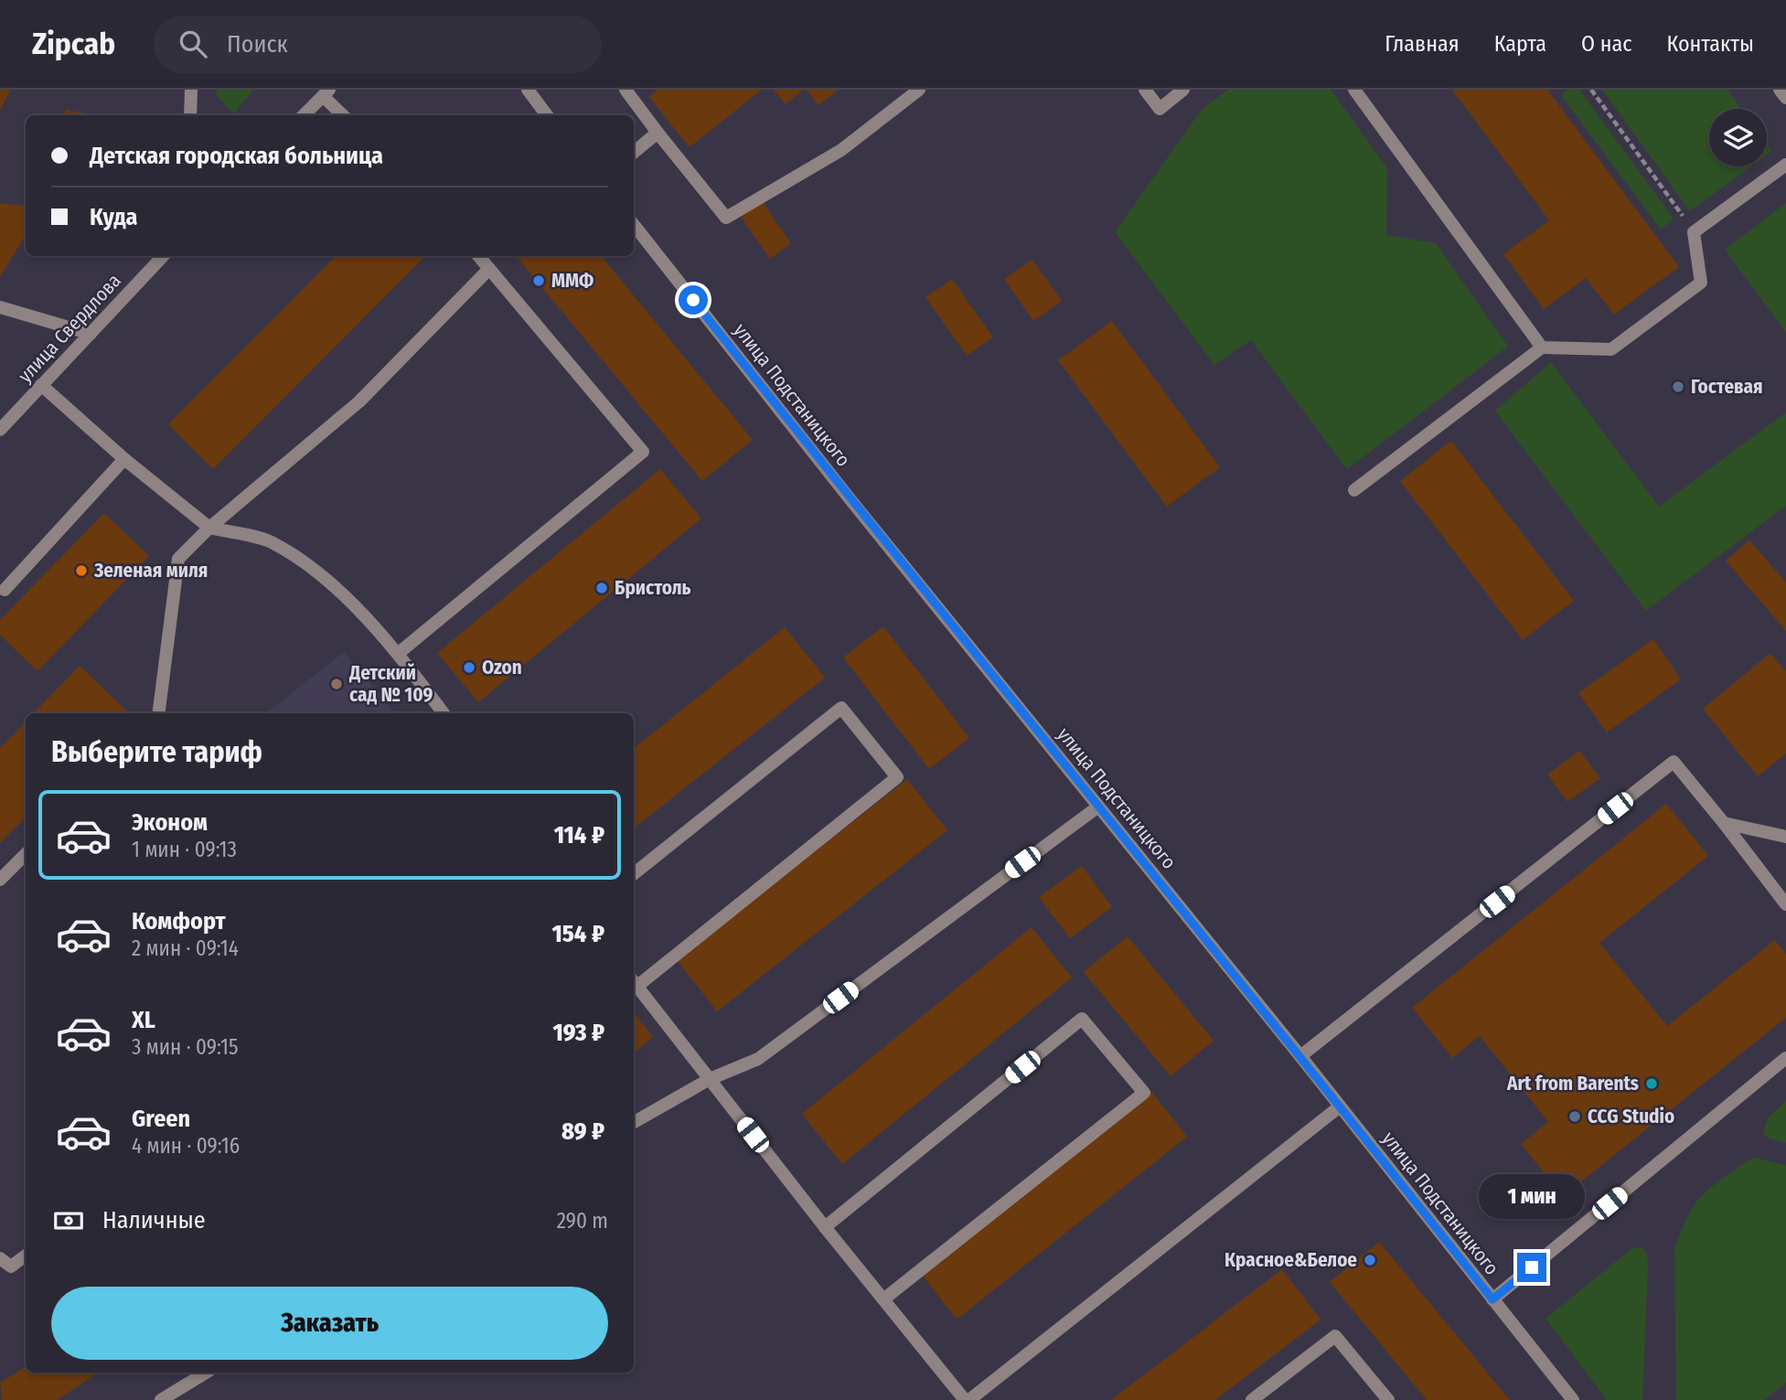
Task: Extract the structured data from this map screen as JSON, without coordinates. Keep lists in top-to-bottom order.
{
  "streets": {
    "street": ["улица Свердлова", "улица Подстаницкого"]
  },
  "places": [
    "ММФ",
    "Гостевая",
    "Зеленая миля",
    "Бристоль",
    "Ozon",
    "Детский сад № 109",
    "Art from Barents",
    "CCG Studio",
    "Красное&Белое"
  ],
  "page": {
    "header": "Zipcab",
    "search": "Поиск",
    "nav": [
      "Главная",
      "Карта",
      "О нас",
      "Контакты"
    ],
    "banner": ["Детская городская больница", "Куда"],
    "heading": "Выберите тариф",
    "list": [
      {
        "name": "Эконом",
        "note": "1 мин · 09:13",
        "value": "114 ₽"
      },
      {
        "name": "Комфорт",
        "note": "2 мин · 09:14",
        "value": "154 ₽"
      },
      {
        "name": "XL",
        "note": "3 мин · 09:15",
        "value": "193 ₽"
      },
      {
        "name": "Green",
        "note": "4 мин · 09:16",
        "value": "89 ₽"
      }
    ],
    "bubble": "1 мин",
    "pay": ["Наличные", "290 m"],
    "buttons": "Заказать"
  }
}
